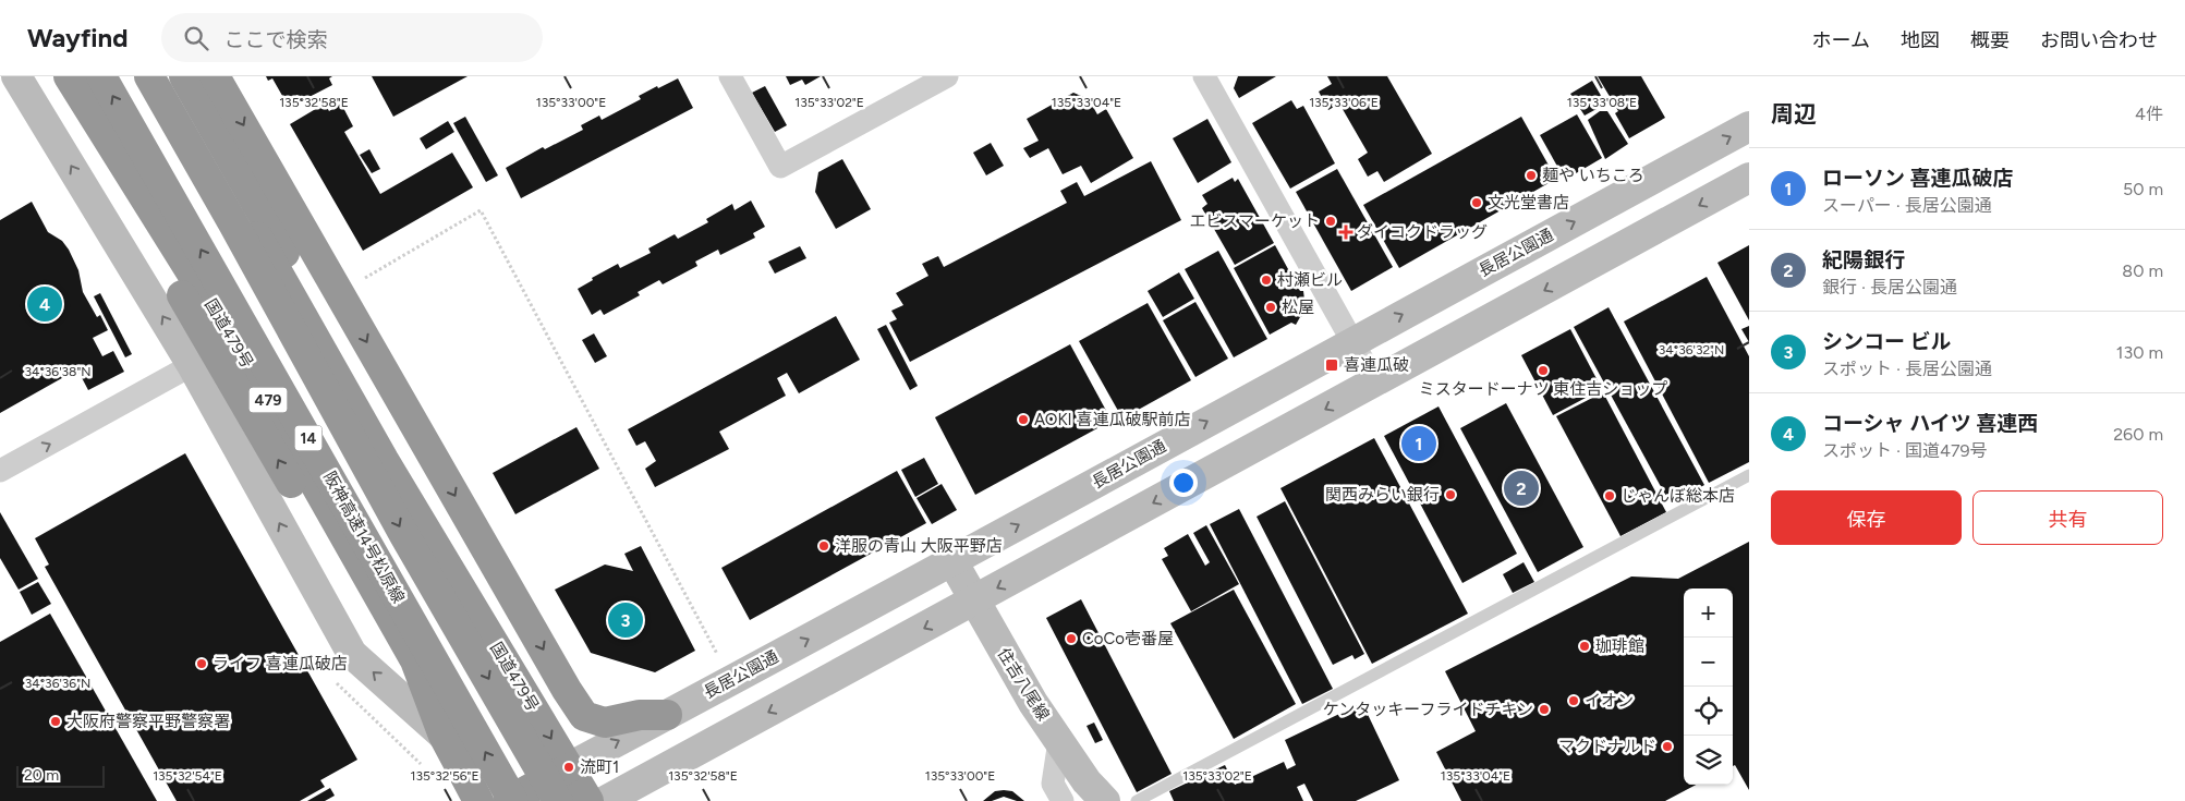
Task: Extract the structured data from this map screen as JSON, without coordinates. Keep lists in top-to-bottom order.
{
  "streets": {
    "highway": [
      "長居公園通",
      "国道479号",
      "479",
      "14",
      "阪神高速14号松原線"
    ],
    "main road": ["住吉八尾線"]
  },
  "crossings": [
    ["長居公園通", "国道479号"],
    ["長居公園通", "住吉八尾線"]
  ],
  "places": {
    "other": [
      "麺や いちころ",
      "文光堂書店",
      "エビスマーケット",
      "村瀬ビル",
      "松屋",
      "ミスタードーナツ 東住吉ショップ",
      "AOKI 喜連瓜破駅前店",
      "関西みらい銀行",
      "じゃんぼ総本店",
      "洋服の青山 大阪平野店",
      "CoCo壱番屋",
      "珈琲館",
      "ライフ 喜連瓜破店",
      "イオン",
      "ケンタッキーフライドチキン",
      "大阪府警察平野警察署",
      "マクドナルド",
      "流町1"
    ],
    "health": ["ダイコクドラッグ"],
    "transit": ["喜連瓜破"]
  },
  "scale_bar": "20 m",
  "page": {
    "header": "Wayfind",
    "search": "ここで検索",
    "nav": [
      "ホーム",
      "地図",
      "概要",
      "お問い合わせ"
    ],
    "heading": ["周辺", "4件"],
    "list": [
      {
        "mark": "1",
        "name": "ローソン 喜連瓜破店",
        "note": "スーパー · 長居公園通",
        "value": "50 m"
      },
      {
        "mark": "2",
        "name": "紀陽銀行",
        "note": "銀行 · 長居公園通",
        "value": "80 m"
      },
      {
        "mark": "3",
        "name": "シンコー ビル",
        "note": "スポット · 長居公園通",
        "value": "130 m"
      },
      {
        "mark": "4",
        "name": "コーシャ ハイツ 喜連西",
        "note": "スポット · 国道479号",
        "value": "260 m"
      }
    ],
    "pins": [
      "4",
      "1",
      "2",
      "3"
    ],
    "buttons": ["保存", "共有"],
    "map_buttons": ["+", "−"],
    "scale": "20 m"
  },
  "coordinates": [
    "135°32'58\"E",
    "135°33'00\"E",
    "135°33'02\"E",
    "135°33'04\"E",
    "135°33'06\"E",
    "135°33'08\"E",
    "34°36'32\"N",
    "34°36'38\"N",
    "34°36'36\"N",
    "135°32'54\"E",
    "135°32'56\"E"
  ]
}
